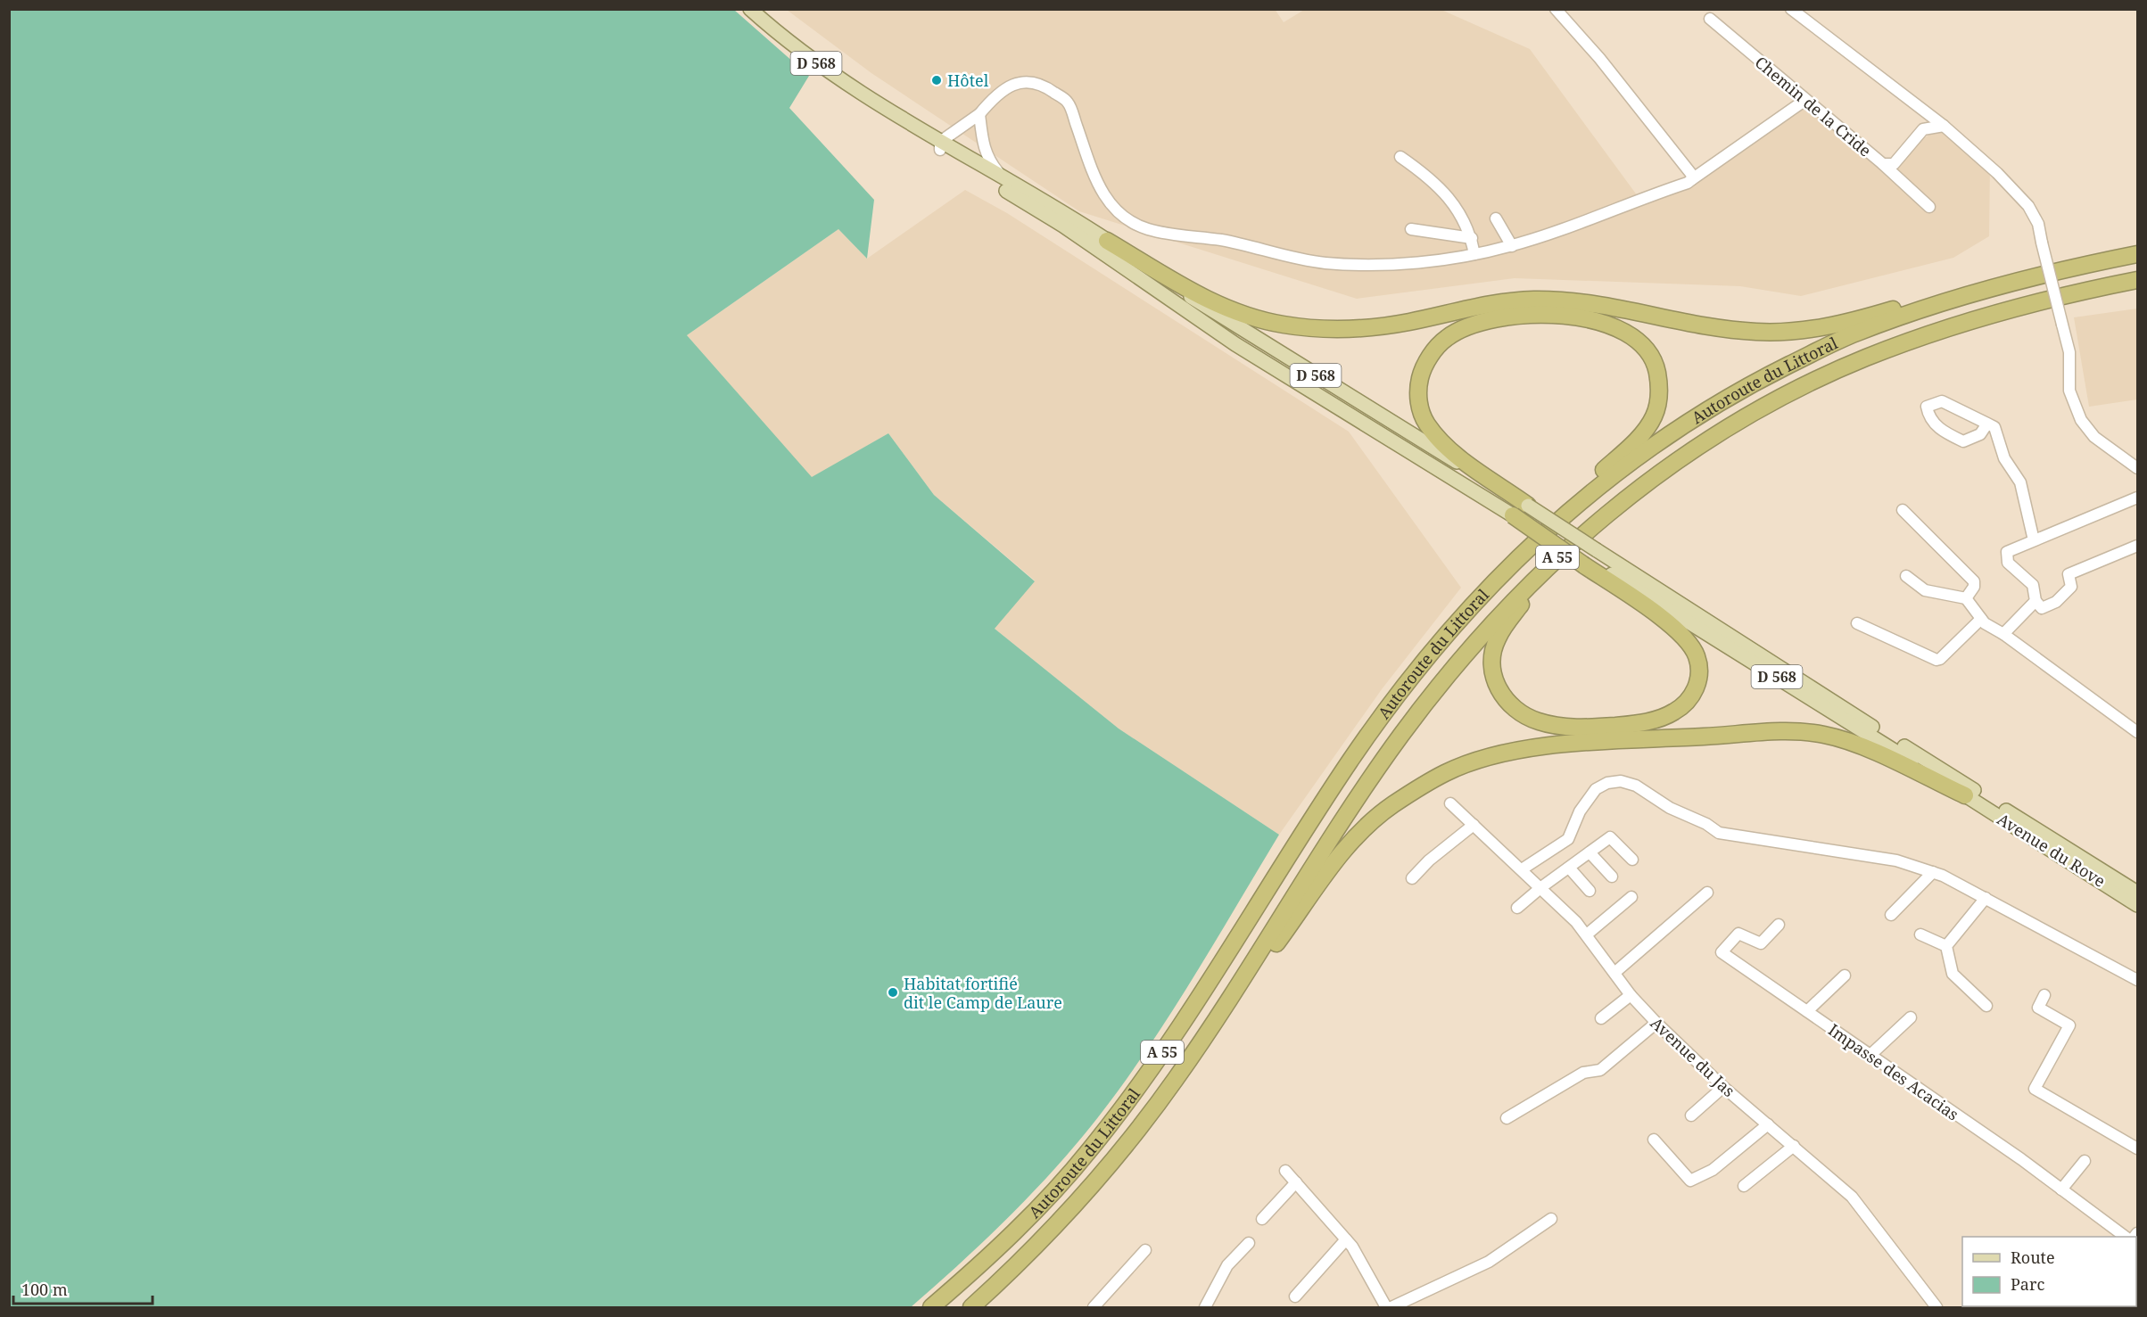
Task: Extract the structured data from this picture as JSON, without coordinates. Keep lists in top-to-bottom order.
{
  "streets": {
    "highway": ["Autoroute du Littoral", "A 55"],
    "main road": ["D 568", "Avenue du Rove"],
    "street": ["Chemin de la Cride", "Avenue du Jas", "Impasse des Acacias"]
  },
  "crossings": [
    ["D 568", "Avenue du Rove"]
  ],
  "places": ["Hôtel", "Habitat fortifié dit le Camp de Laure"],
  "legend": ["Route", "Parc"],
  "scale_bar": "100 m"
}
